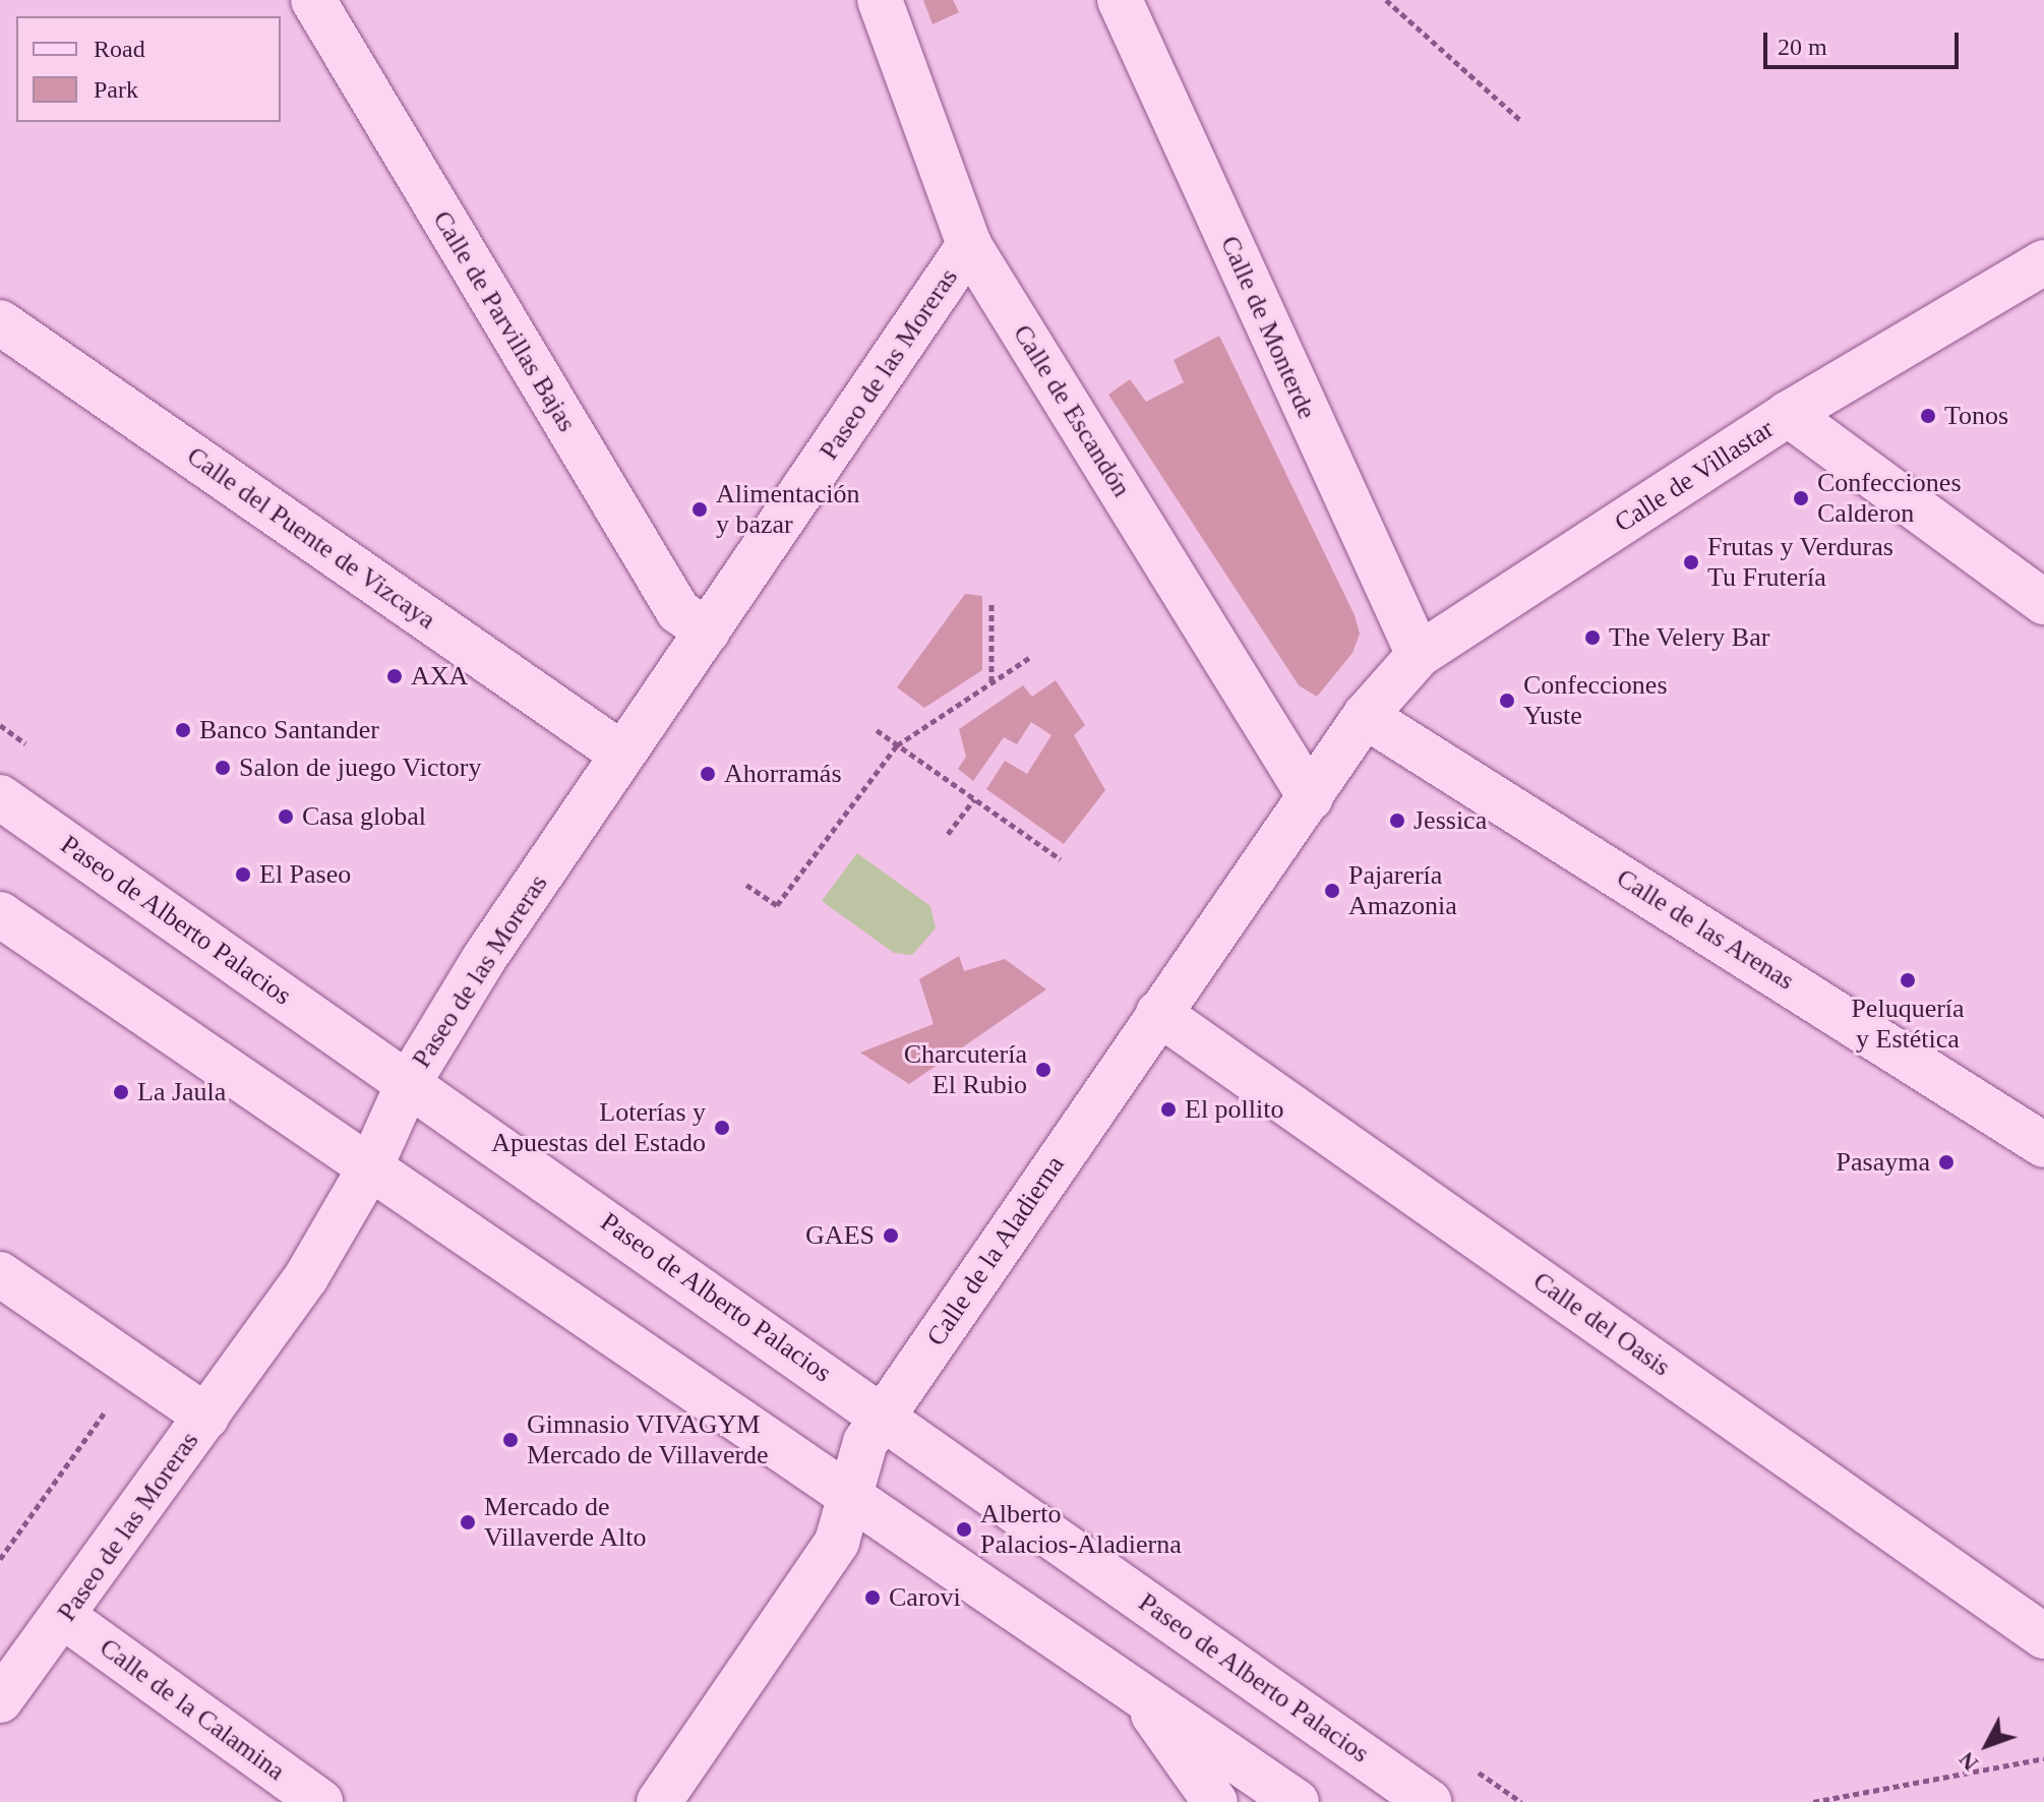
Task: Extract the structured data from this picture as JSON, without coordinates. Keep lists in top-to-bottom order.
{
  "streets": {
    "street": [
      "Calle de Parvillas Bajas",
      "Calle de Monterde",
      "Paseo de las Moreras",
      "Calle de Escandón",
      "Calle de Villastar",
      "Calle del Puente de Vizcaya",
      "Paseo de Alberto Palacios",
      "Calle de las Arenas",
      "Calle de la Aladierna",
      "Calle del Oasis",
      "Calle de la Calamina"
    ]
  },
  "crossings": [
    ["Calle de Parvillas Bajas", "Paseo de las Moreras"],
    ["Calle de Monterde", "Calle de Villastar"],
    ["Paseo de las Moreras", "Calle de Escandón"],
    ["Paseo de las Moreras", "Calle del Puente de Vizcaya"],
    ["Paseo de las Moreras", "Paseo de Alberto Palacios"],
    ["Paseo de las Moreras", "Calle de la Calamina"],
    ["Calle de Escandón", "Calle de la Aladierna"],
    ["Calle de Villastar", "Calle de las Arenas"],
    ["Calle de Villastar", "Calle de la Aladierna"],
    ["Paseo de Alberto Palacios", "Calle de la Aladierna"],
    ["Calle de las Arenas", "Calle de la Aladierna"],
    ["Calle de la Aladierna", "Calle del Oasis"]
  ],
  "places": [
    "Tonos",
    "Confecciones Calderon",
    "Alimentación y bazar",
    "Frutas y Verduras Tu Frutería",
    "The Velery Bar",
    "AXA",
    "Confecciones Yuste",
    "Banco Santander",
    "Salon de juego Victory",
    "Ahorramás",
    "Casa global",
    "Jessica",
    "El Paseo",
    "Pajarería Amazonia",
    "Peluquería y Estética",
    "Charcutería El Rubio",
    "La Jaula",
    "El pollito",
    "Loterías y Apuestas del Estado",
    "Pasayma",
    "GAES",
    "Gimnasio VIVAGYM Mercado de Villaverde",
    "Mercado de Villaverde Alto",
    "Alberto Palacios-Aladierna",
    "Carovi"
  ],
  "legend": ["Road", "Park"],
  "scale_bar": "20 m",
  "north": "bottom left"
}
